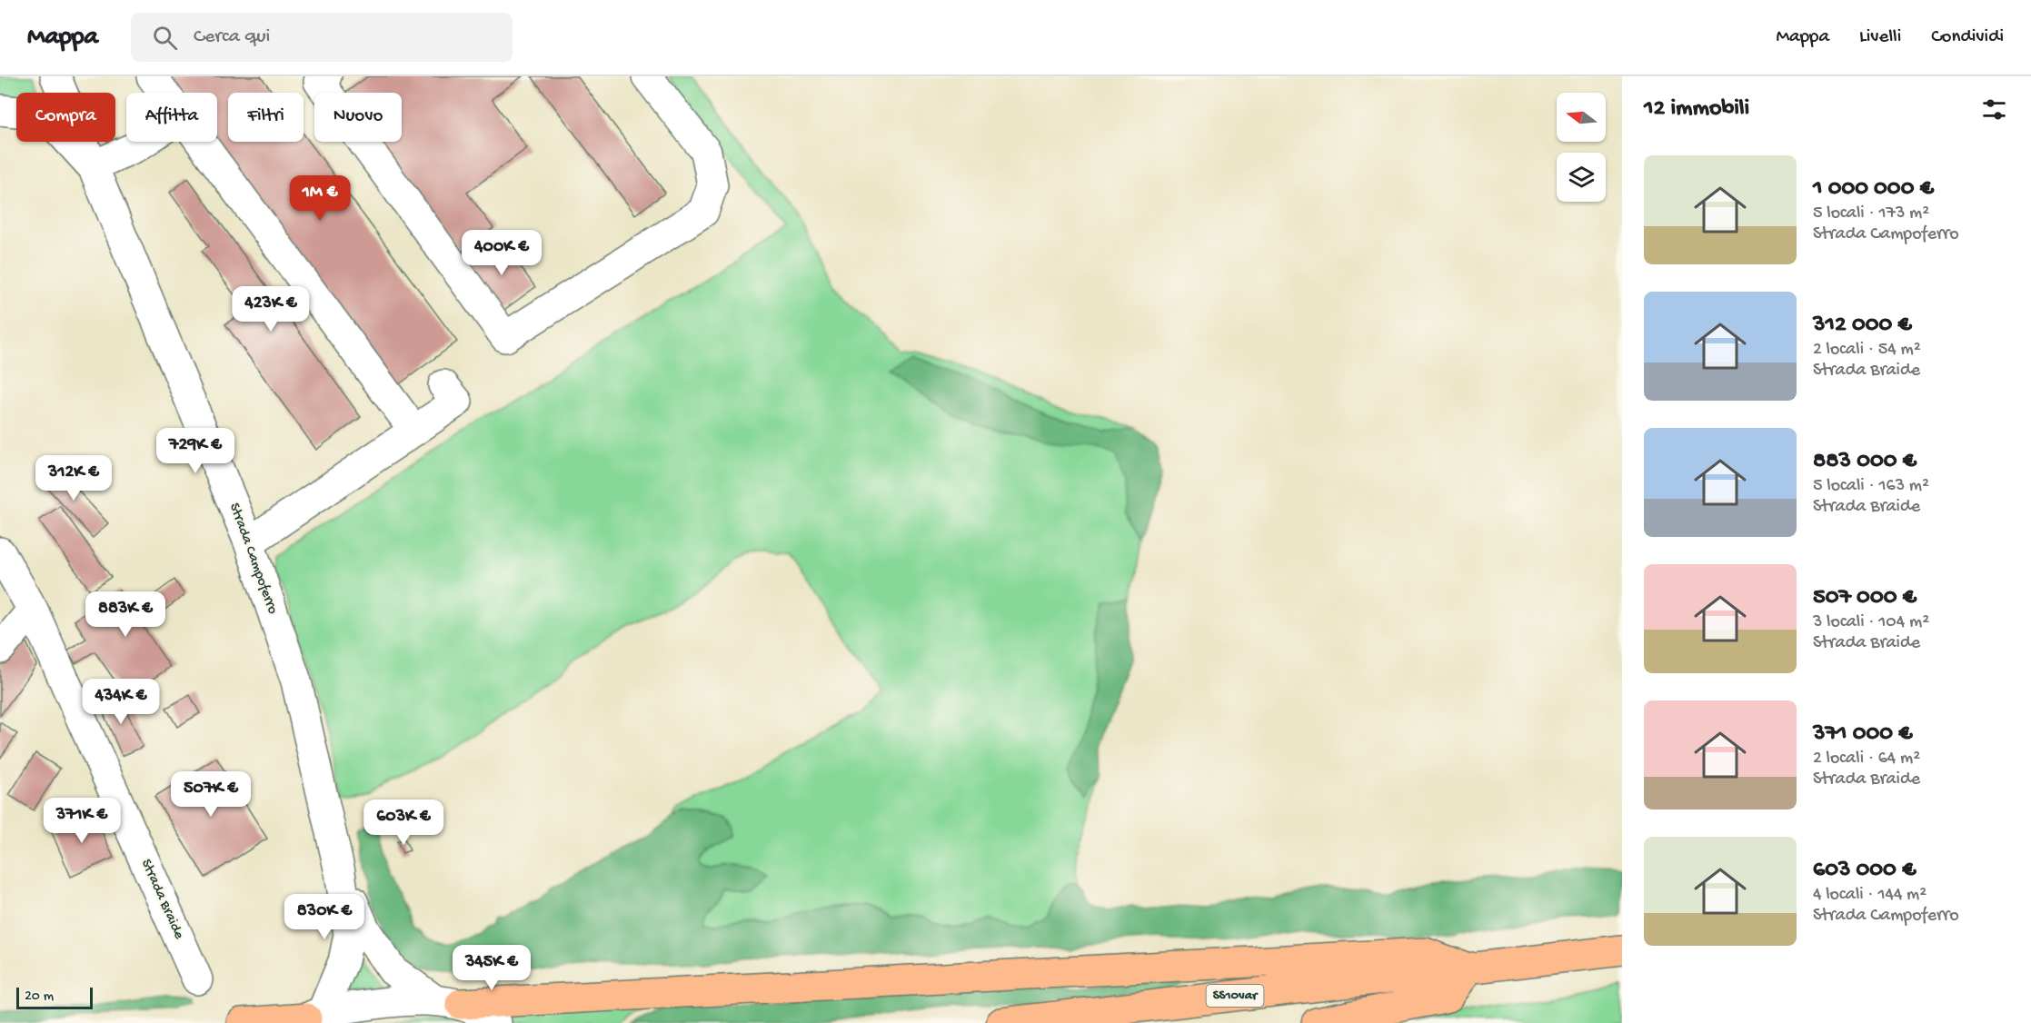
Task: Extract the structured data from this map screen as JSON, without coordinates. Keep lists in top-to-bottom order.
{
  "streets": {
    "highway": ["SS10var"],
    "street": ["Strada Campoferro", "Strada Braide"]
  },
  "scale_bar": "20 m",
  "north": "left",
  "page": {
    "header": "Mappa",
    "search": "Cerca qui",
    "nav": ["Mappa", "Livelli", "Condividi"],
    "heading": "12 immobili",
    "chip": [
      "Compra",
      "Affitta",
      "Filtri",
      "Nuovo"
    ],
    "list": [
      {
        "name": "1 000 000 €",
        "note": "5 locali · 173 m² · Strada Campoferro"
      },
      {
        "name": "312 000 €",
        "note": "2 locali · 54 m² · Strada Braide"
      },
      {
        "name": "883 000 €",
        "note": "5 locali · 163 m² · Strada Braide"
      },
      {
        "name": "507 000 €",
        "note": "3 locali · 104 m² · Strada Braide"
      },
      {
        "name": "371 000 €",
        "note": "2 locali · 64 m² · Strada Braide"
      },
      {
        "name": "603 000 €",
        "note": "4 locali · 144 m² · Strada Campoferro"
      }
    ],
    "price": [
      "1M €",
      "400K €",
      "423K €",
      "729K €",
      "312K €",
      "883K €",
      "434K €",
      "507K €",
      "371K €",
      "603K €",
      "830K €",
      "345K €"
    ],
    "scale": "20 m"
  }
}
